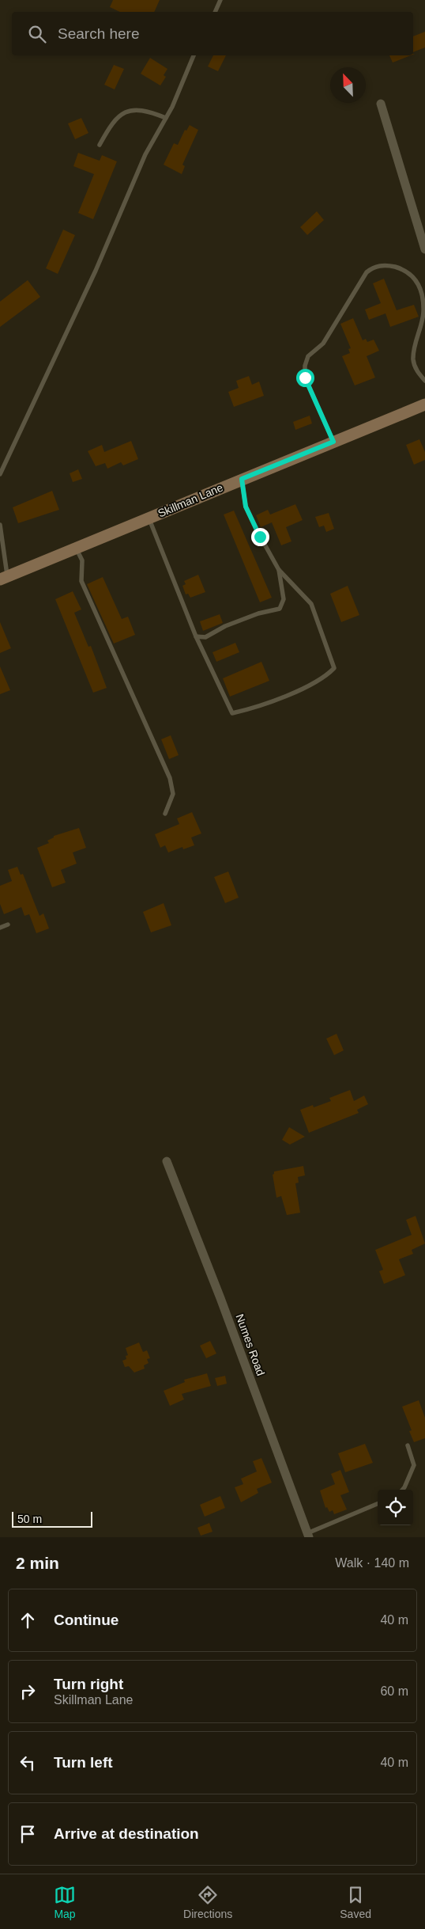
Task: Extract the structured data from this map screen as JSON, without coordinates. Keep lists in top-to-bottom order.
{
  "streets": {
    "street": ["Skillman Lane", "Numes Road"]
  },
  "scale_bar": "50 m",
  "north": "top left",
  "page": {
    "search": "Search here",
    "scale": "50 m",
    "heading": ["2 min", "Walk · 140 m"],
    "list": [
      ["Continue", "40 m"],
      ["Turn right", "Skillman Lane", "60 m"],
      ["Turn left", "40 m"],
      "Arrive at destination"
    ],
    "nav": ["Map", "Directions", "Saved"]
  }
}
